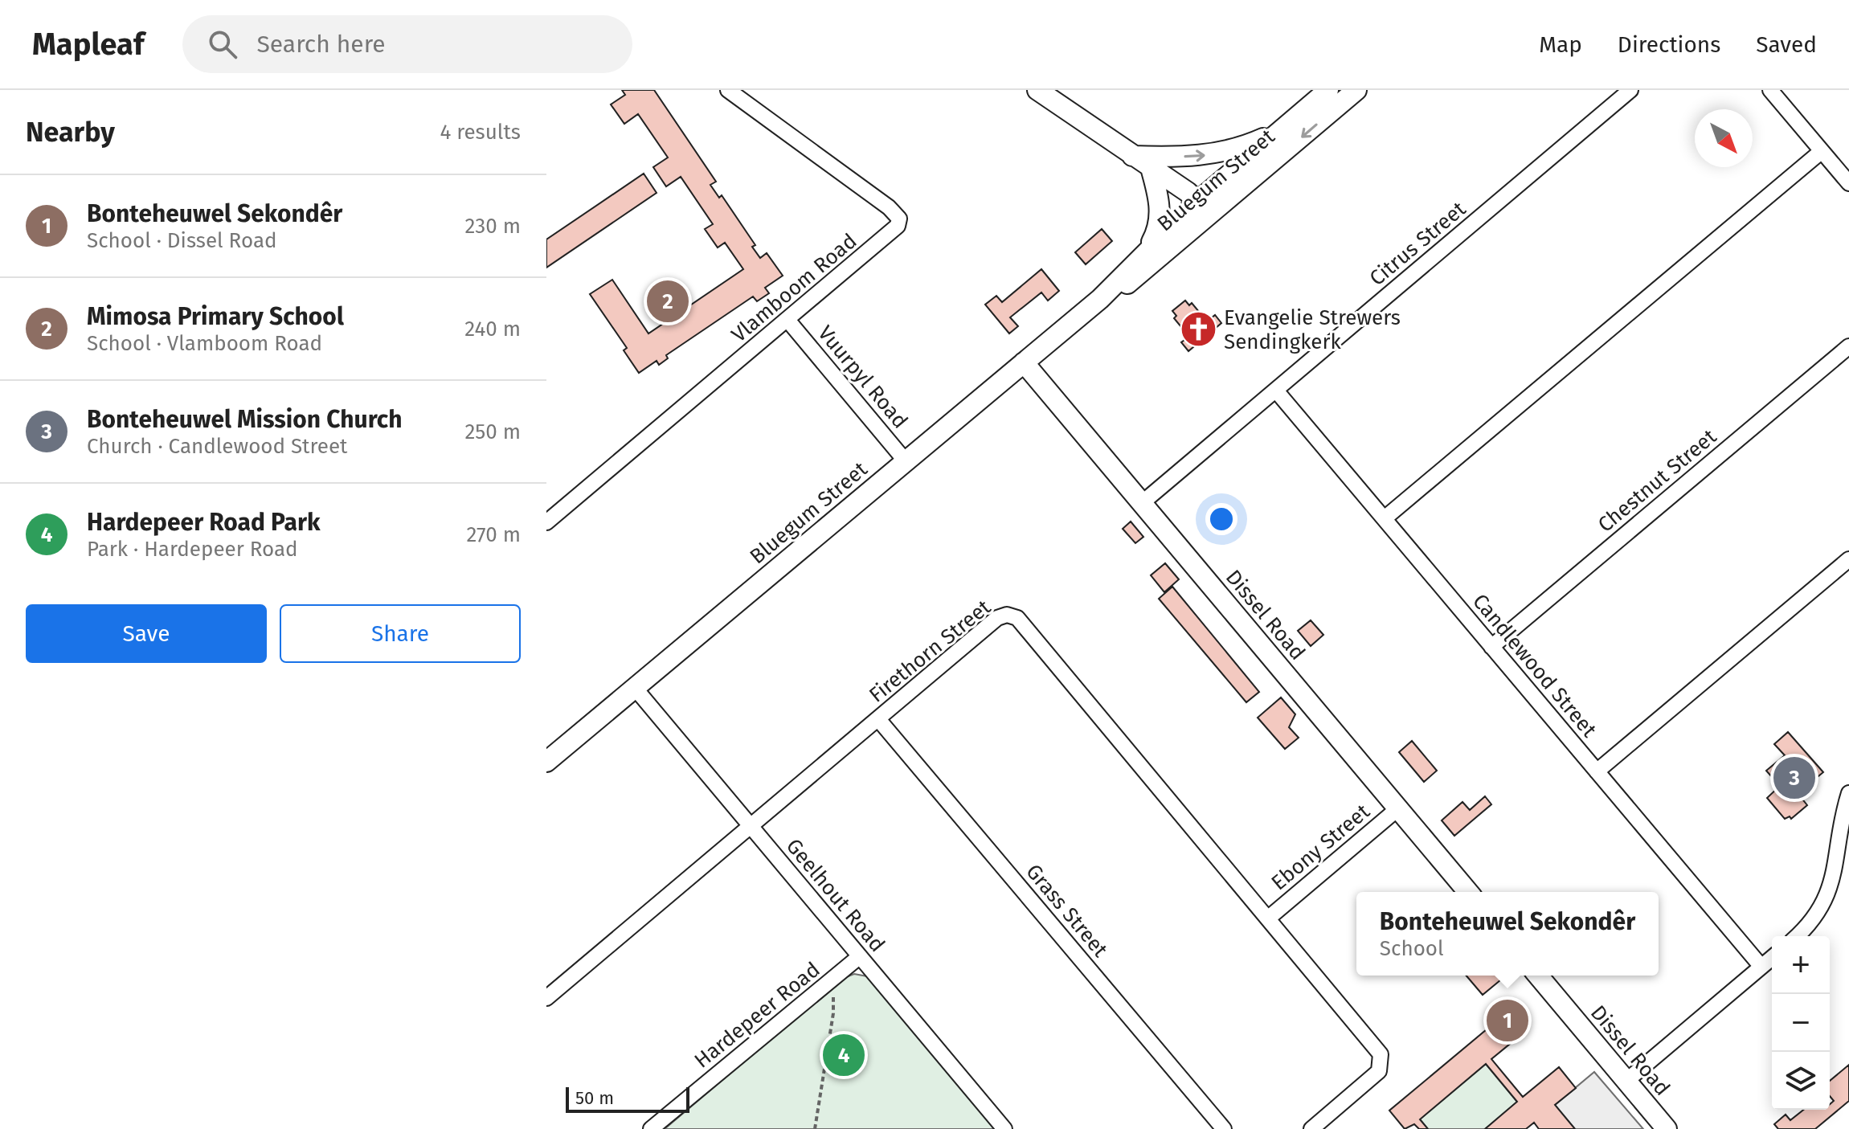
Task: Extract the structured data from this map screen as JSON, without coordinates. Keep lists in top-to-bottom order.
{
  "streets": {
    "street": [
      "Bluegum Street",
      "Citrus Street",
      "Vlamboom Road",
      "Vuurpyl Road",
      "Chestnut Street",
      "Dissel Road",
      "Firethorn Street",
      "Candlewood Street",
      "Ebony Street",
      "Geelhout Road",
      "Grass Street",
      "Hardepeer Road"
    ]
  },
  "crossings": [
    ["Bluegum Street", "Vuurpyl Road"],
    ["Bluegum Street", "Dissel Road"],
    ["Bluegum Street", "Geelhout Road"],
    ["Citrus Street", "Dissel Road"],
    ["Citrus Street", "Candlewood Street"],
    ["Vlamboom Road", "Vuurpyl Road"],
    ["Chestnut Street", "Candlewood Street"],
    ["Dissel Road", "Ebony Street"],
    ["Firethorn Street", "Ebony Street"],
    ["Firethorn Street", "Geelhout Road"],
    ["Firethorn Street", "Grass Street"],
    ["Geelhout Road", "Hardepeer Road"]
  ],
  "places": {
    "church": ["Evangelie Strewers Sendingkerk"]
  },
  "scale_bar": "50 m",
  "north": "bottom right",
  "page": {
    "header": "Mapleaf",
    "search": "Search here",
    "nav": ["Map", "Directions", "Saved"],
    "heading": ["Nearby", "4 results"],
    "list": [
      {
        "mark": "1",
        "name": "Bonteheuwel Sekondêr",
        "note": "School · Dissel Road",
        "value": "230 m"
      },
      {
        "mark": "2",
        "name": "Mimosa Primary School",
        "note": "School · Vlamboom Road",
        "value": "240 m"
      },
      {
        "mark": "3",
        "name": "Bonteheuwel Mission Church",
        "note": "Church · Candlewood Street",
        "value": "250 m"
      },
      {
        "mark": "4",
        "name": "Hardepeer Road Park",
        "note": "Park · Hardepeer Road",
        "value": "270 m"
      }
    ],
    "pins": [
      "2",
      "3",
      "1",
      "4"
    ],
    "buttons": ["Save", "Share"],
    "popup": ["Bonteheuwel Sekondêr", "School"],
    "map_buttons": ["+", "−"],
    "scale": "50 m"
  }
}
